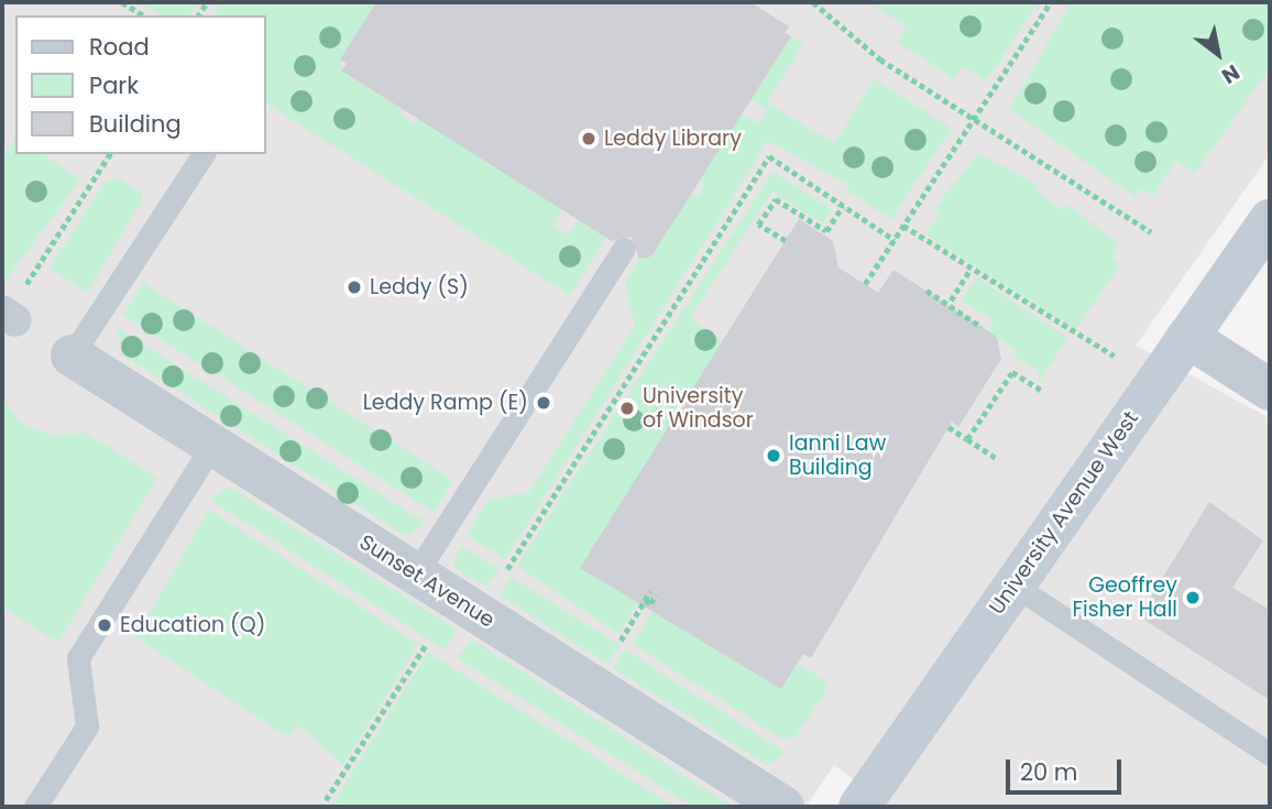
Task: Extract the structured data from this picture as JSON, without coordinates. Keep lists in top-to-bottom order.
{
  "streets": {
    "main road": ["University Avenue West"],
    "street": ["Sunset Avenue"]
  },
  "places": [
    "Leddy Library",
    "Leddy (S)",
    "Leddy Ramp (E)",
    "University of Windsor",
    "Ianni Law Building",
    "Geoffrey Fisher Hall",
    "Education (Q)"
  ],
  "legend": ["Road", "Park", "Building"],
  "scale_bar": "20 m",
  "north": "bottom right"
}
